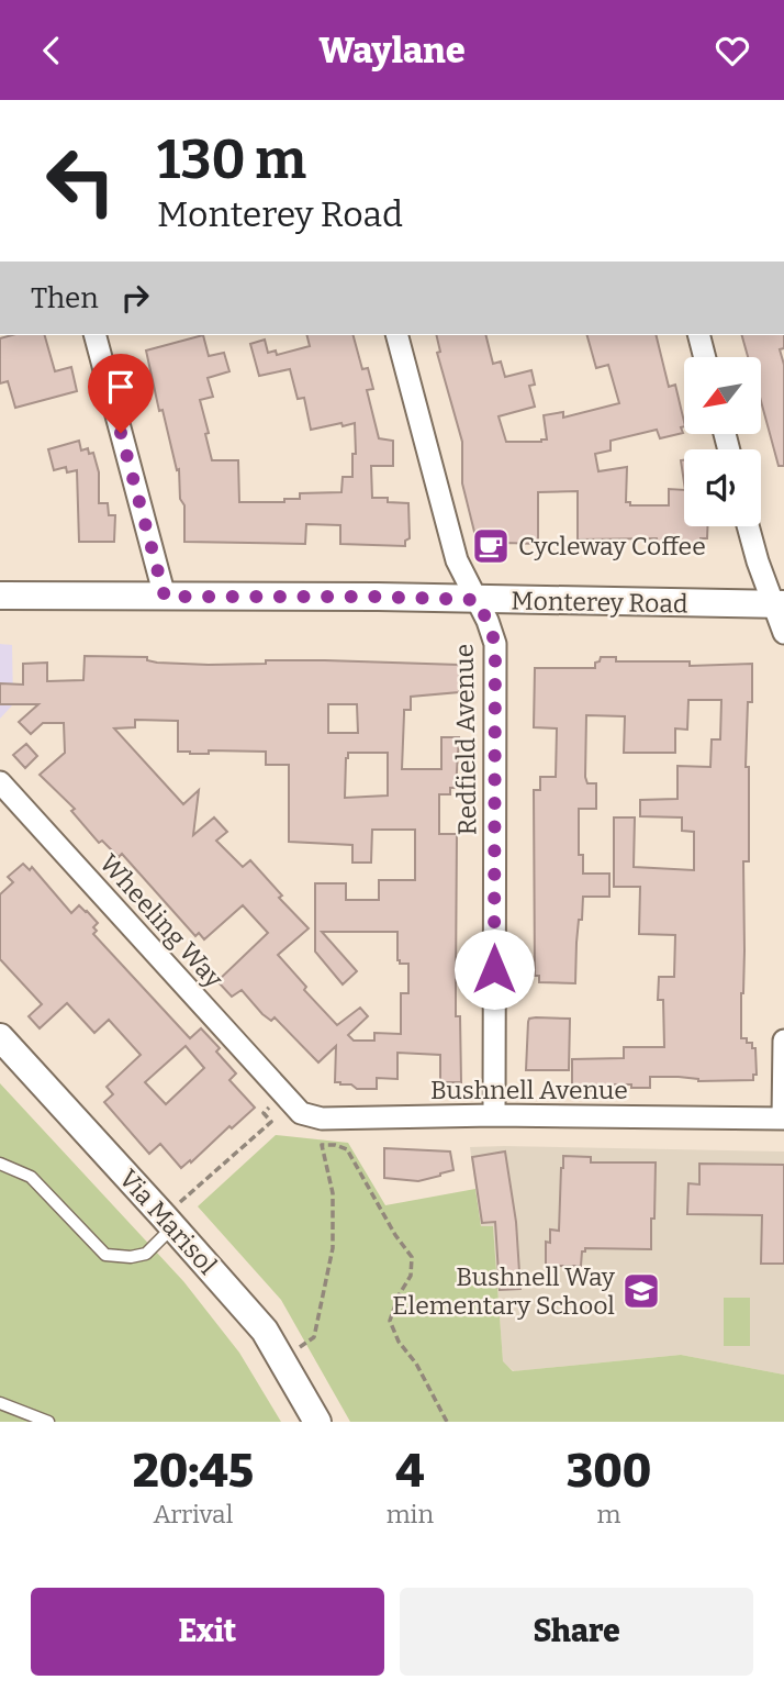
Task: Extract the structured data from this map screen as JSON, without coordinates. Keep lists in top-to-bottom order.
{
  "streets": {
    "street": [
      "Monterey Road",
      "Redfield Avenue",
      "Wheeling Way",
      "Bushnell Avenue",
      "Via Marisol"
    ]
  },
  "crossings": [
    ["Monterey Road", "Redfield Avenue"],
    ["Redfield Avenue", "Bushnell Avenue"],
    ["Wheeling Way", "Bushnell Avenue"]
  ],
  "places": {
    "cafe": ["Cycleway Coffee"],
    "school or university": ["Bushnell Way Elementary School"]
  },
  "north": "bottom left",
  "page": {
    "header": "Waylane",
    "turn": ["130 m", "Monterey Road"],
    "then": "Then",
    "eta": [
      "20:45",
      "Arrival",
      "4",
      "min",
      "300",
      "m"
    ],
    "buttons": ["Exit", "Share"]
  }
}
